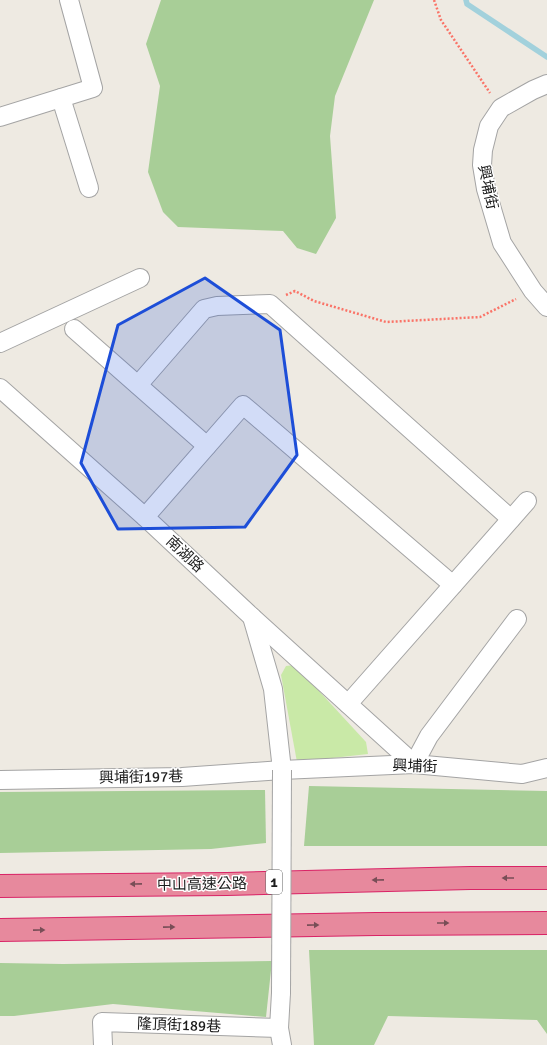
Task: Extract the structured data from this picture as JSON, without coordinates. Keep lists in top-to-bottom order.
{
  "streets": {
    "highway": ["1", "中山高速公路"],
    "street": [
      "興埔街",
      "南湖路",
      "興埔街197巷",
      "隆頂街189巷"
    ]
  },
  "crossings": [
    ["興埔街", "南湖路"],
    ["興埔街", "興埔街197巷"]
  ]
}
